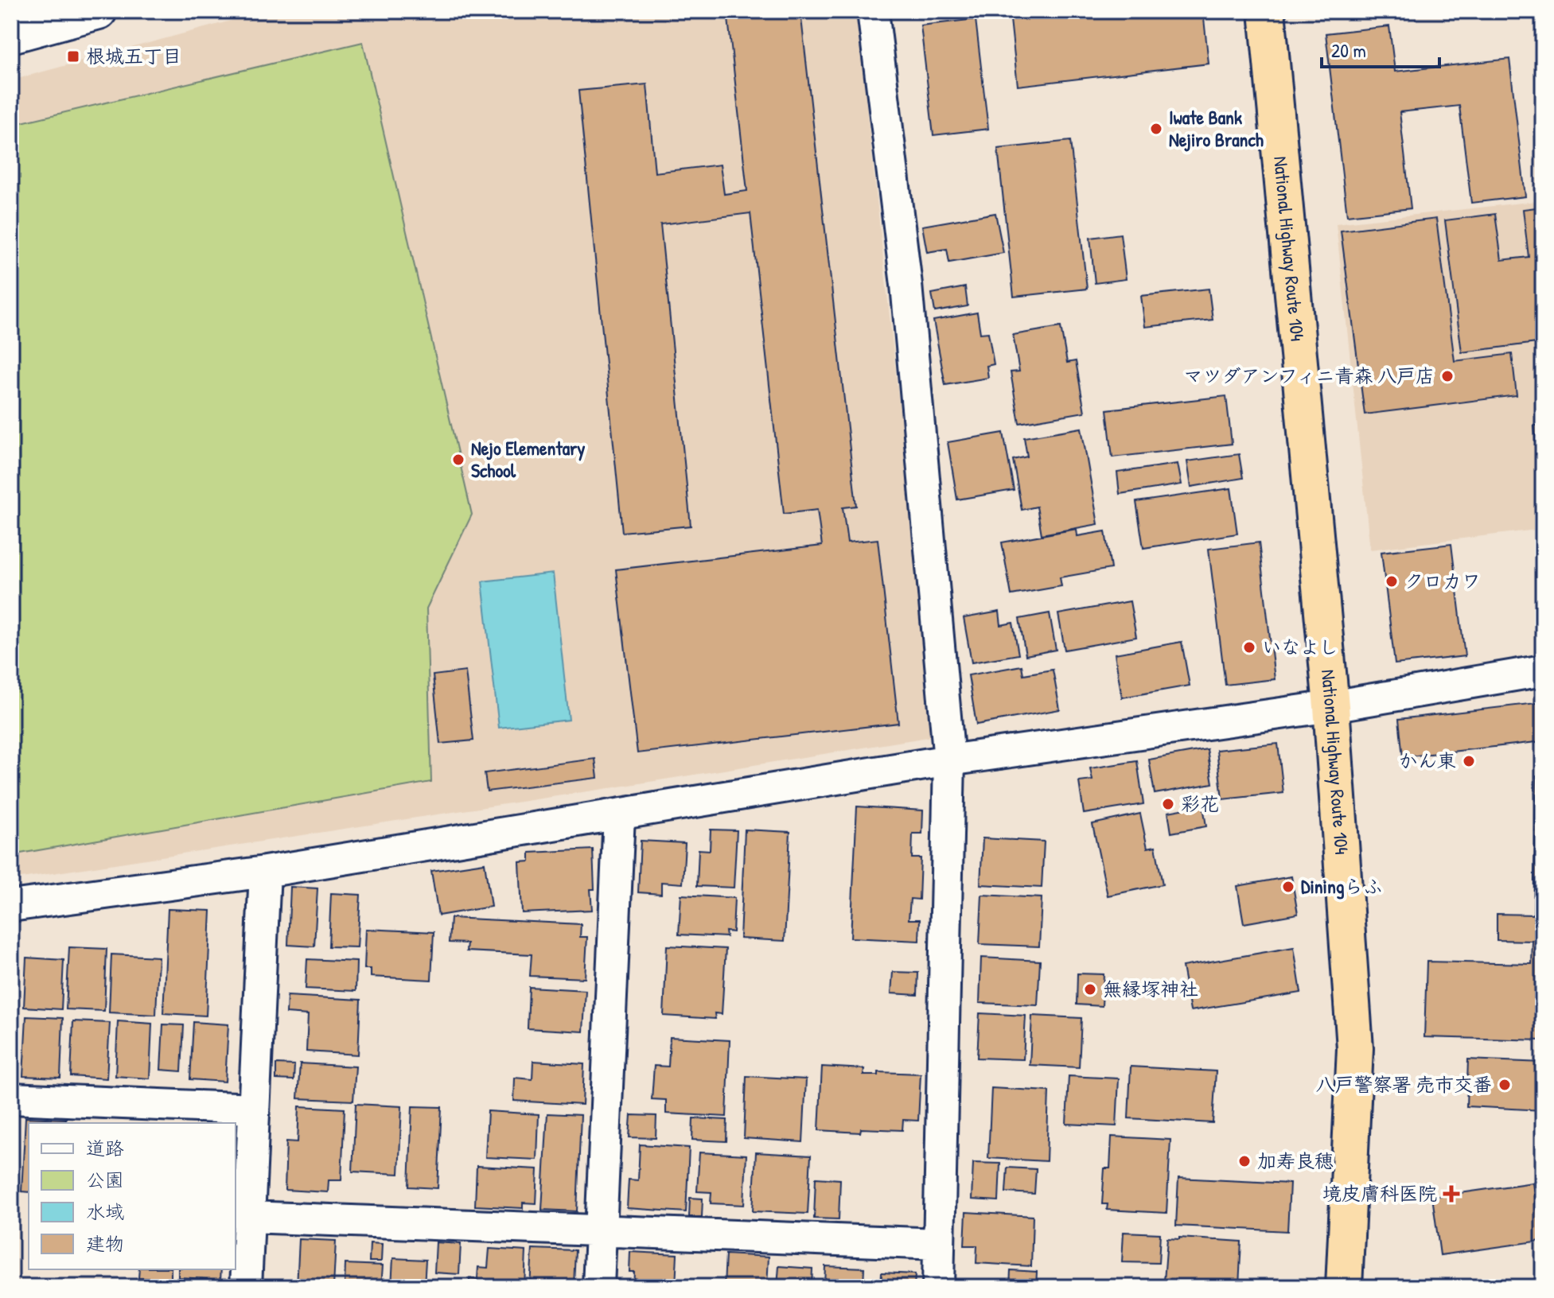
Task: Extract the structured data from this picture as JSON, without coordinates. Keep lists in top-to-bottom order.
{
  "streets": {
    "highway": ["National Highway Route 104"]
  },
  "places": {
    "transit": ["根城五丁目"],
    "other": [
      "Iwate Bank Nejiro Branch",
      "マツダアンフィニ青森 八戸店",
      "Nejo Elementary School",
      "クロカワ",
      "いなよし",
      "かん東",
      "彩花",
      "Diningらふ",
      "無縁塚神社",
      "八戸警察署 売市交番",
      "加寿良穂"
    ],
    "health": ["境皮膚科医院"]
  },
  "legend": [
    "道路",
    "公園",
    "水域",
    "建物"
  ],
  "scale_bar": "20 m"
}
